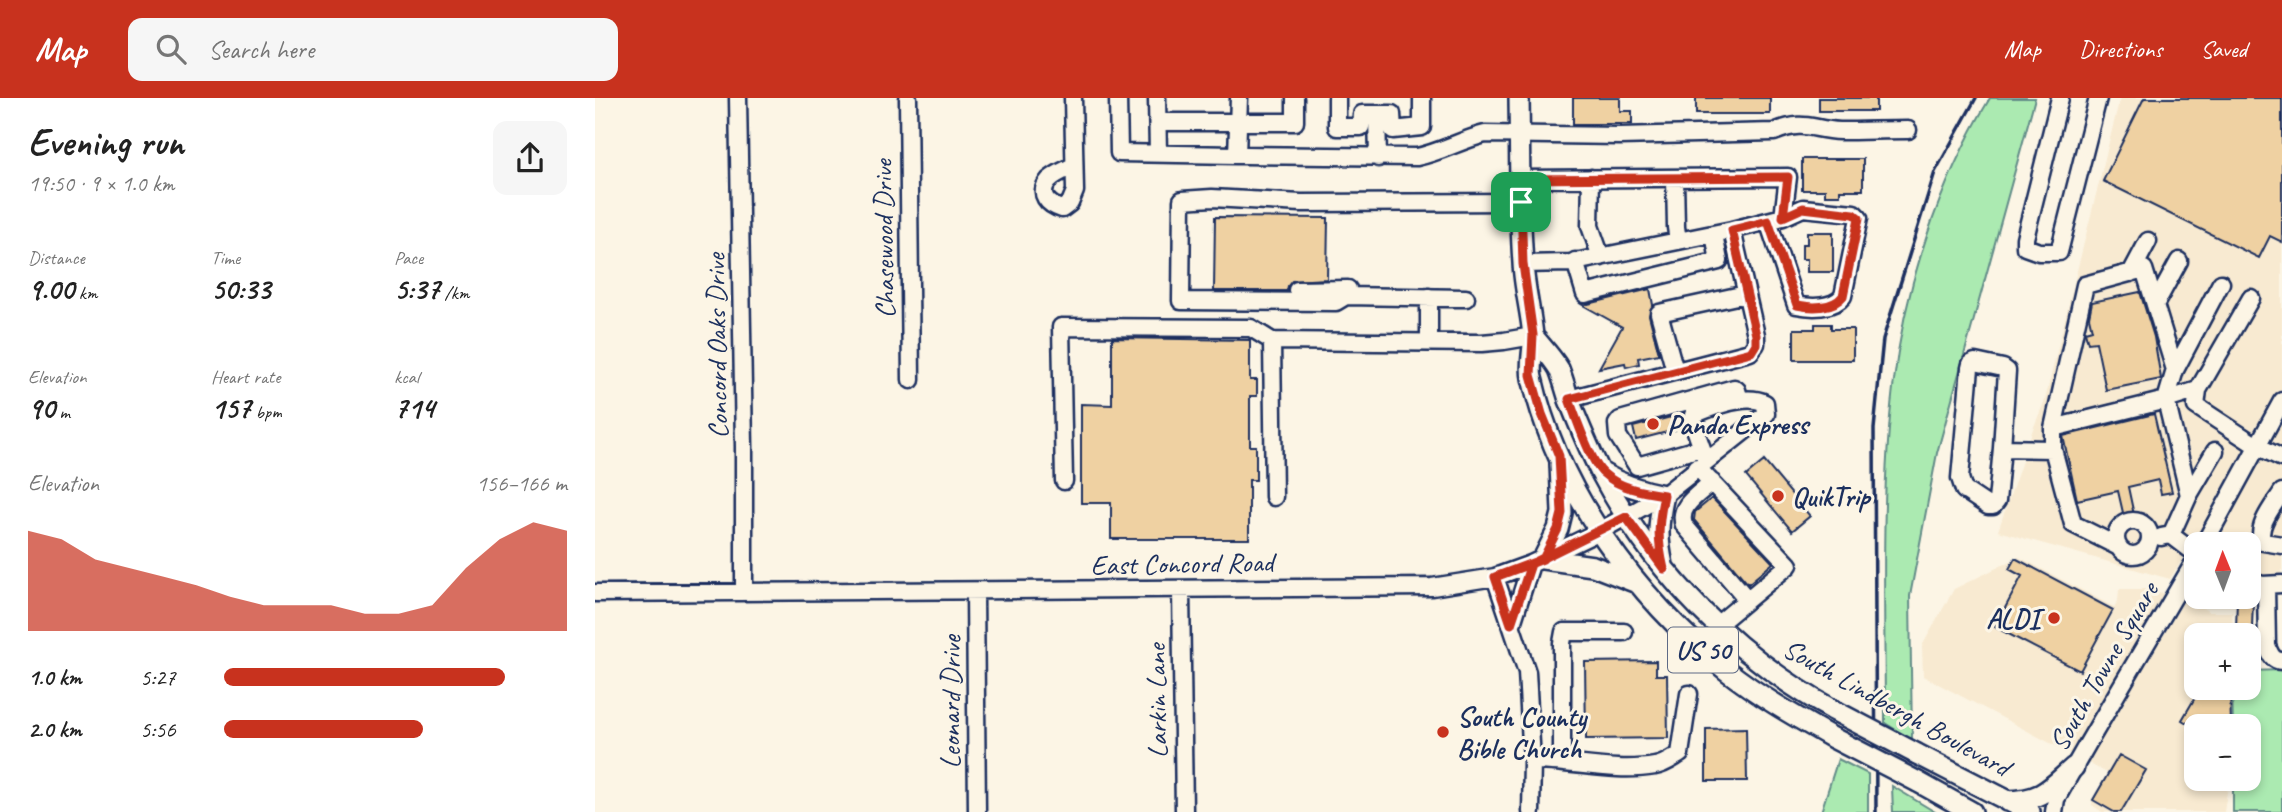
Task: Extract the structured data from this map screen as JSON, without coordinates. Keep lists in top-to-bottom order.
{
  "streets": {
    "main road": ["US 50", "South Lindbergh Boulevard"],
    "street": [
      "Chasewood Drive",
      "Concord Oaks Drive",
      "East Concord Road",
      "South Towne Square",
      "Larkin Lane",
      "Leonard Drive"
    ]
  },
  "crossings": [
    ["Concord Oaks Drive", "East Concord Road"],
    ["East Concord Road", "Larkin Lane"],
    ["East Concord Road", "Leonard Drive"],
    ["East Concord Road", "South Lindbergh Boulevard"]
  ],
  "places": [
    "Panda Express",
    "QuikTrip",
    "ALDI",
    "South County Bible Church"
  ],
  "north": "top",
  "page": {
    "header": "Map",
    "search": "Search here",
    "nav": ["Map", "Directions", "Saved"],
    "heading": ["Evening run", "19:50 · 9 × 1.0 km"],
    "stats": [
      ["Distance", "9.00 km"],
      ["Time", "50:33"],
      ["Pace", "5:37 /km"],
      ["Elevation", "90 m"],
      ["Heart rate", "157 bpm"],
      ["kcal", "714"]
    ],
    "chart": ["Elevation", "156–166 m"],
    "map_buttons": ["+", "−"],
    "list": [
      {
        "name": "1.0 km",
        "note": "5:27"
      },
      {
        "name": "2.0 km",
        "note": "5:56"
      }
    ]
  }
}
